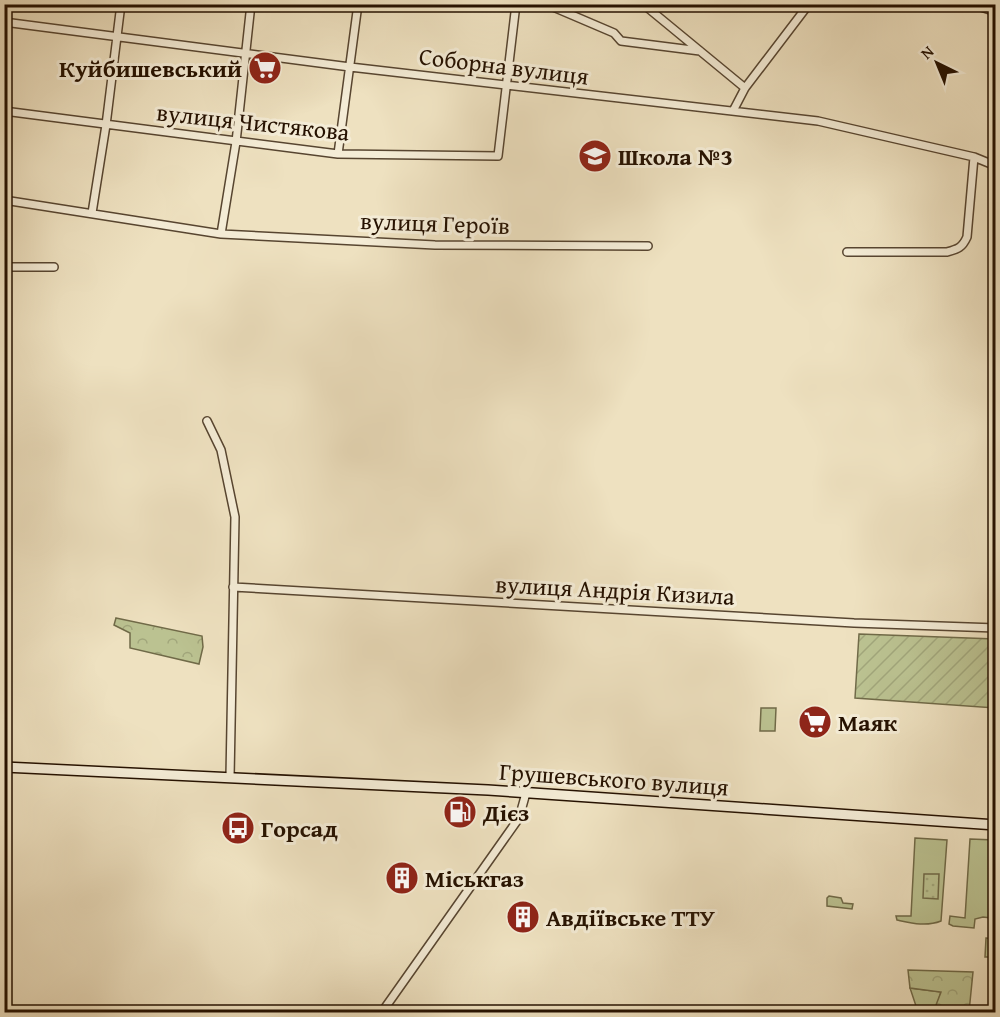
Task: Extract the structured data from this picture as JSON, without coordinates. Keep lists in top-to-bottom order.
{
  "streets": {
    "street": [
      "Соборна вулиця",
      "вулиця Чистякова",
      "вулиця Героїв",
      "вулиця Андрія Кизила",
      "Грушевського вулиця"
    ]
  },
  "crossings": [
    ["Соборна вулиця", "вулиця Чистякова"]
  ],
  "places": {
    "supermarket": ["Куйбишевський", "Маяк"],
    "school or university": ["Школа №3"],
    "fuel station": ["Дієз"],
    "bus stop": ["Горсад"],
    "building": ["Міськгаз", "Авдіївське ТТУ"]
  },
  "north": "top left"
}
